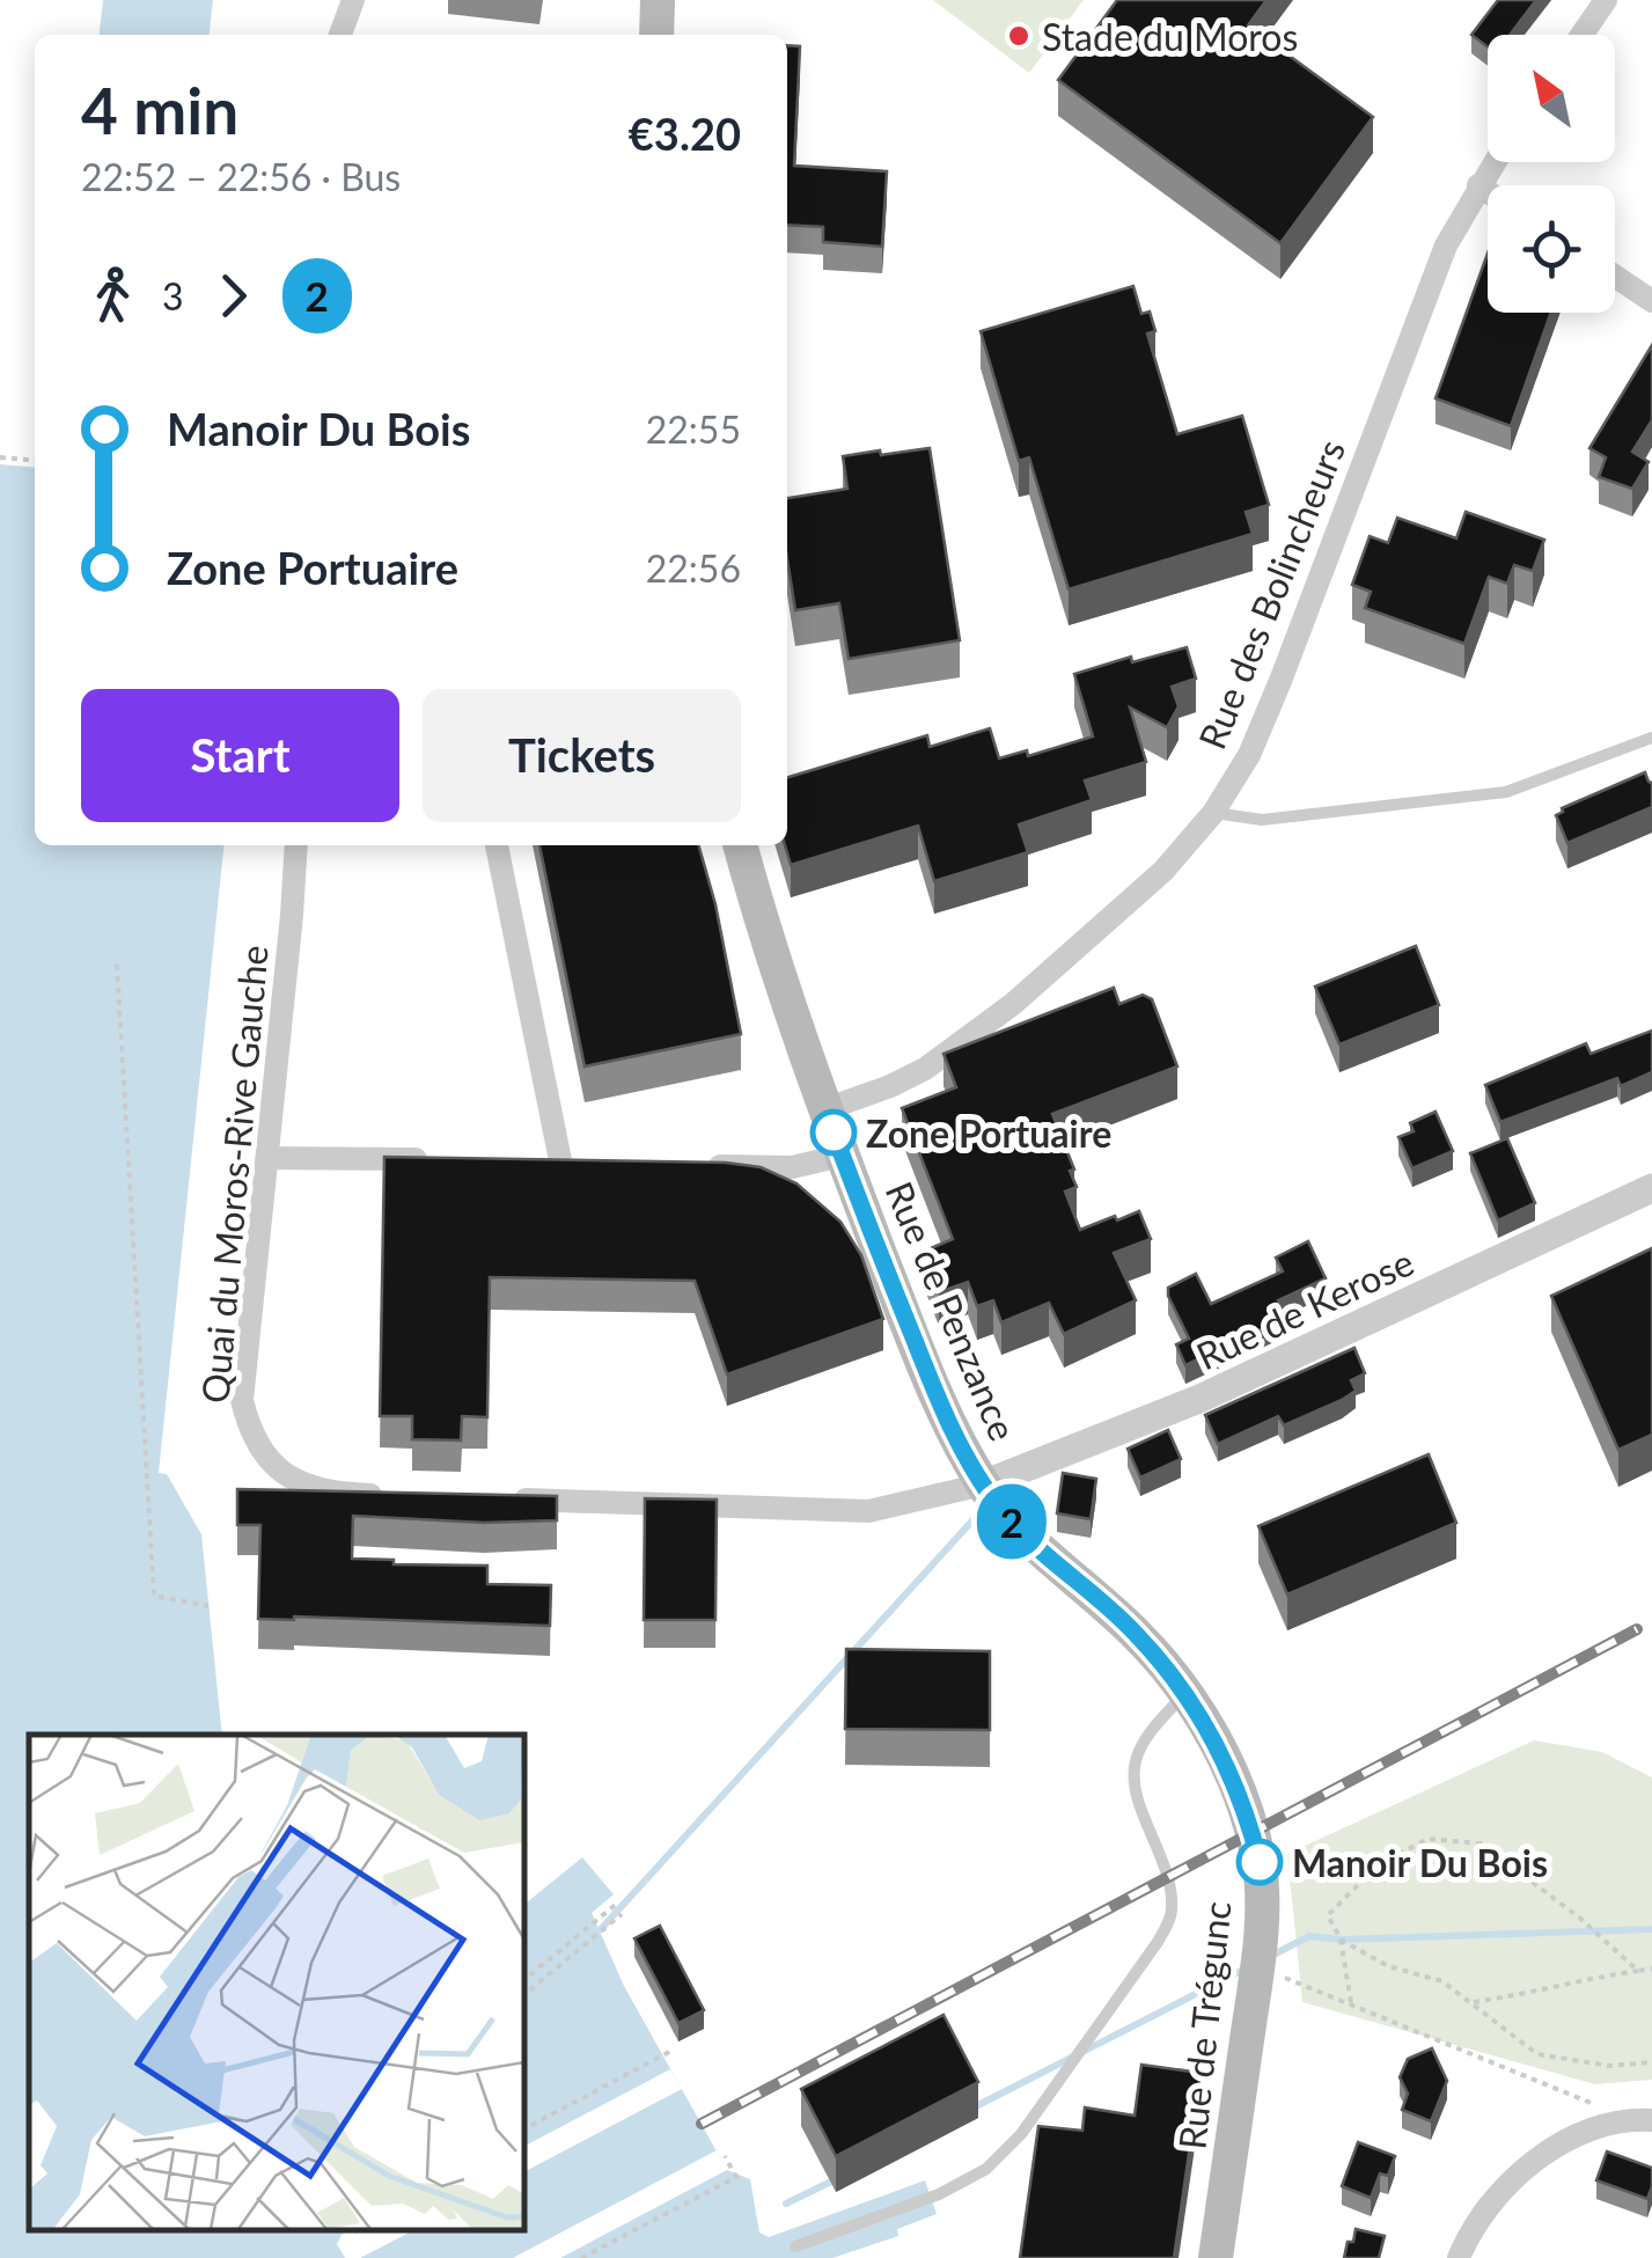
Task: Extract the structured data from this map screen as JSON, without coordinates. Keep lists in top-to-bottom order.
{
  "streets": {
    "main road": ["Rue de Penzance", "Rue de Trégunc"],
    "street": ["Rue des Bolincheurs", "Quai du Moros-Rive Gauche", "Rue de Kerose"]
  },
  "crossings": [
    ["Rue des Bolincheurs", "Rue de Penzance"],
    ["Rue de Kerose", "Rue de Penzance"],
    ["Rue de Kerose", "Rue de Trégunc"],
    ["Rue de Penzance", "Rue de Trégunc"]
  ],
  "places": ["Stade du Moros", "Zone Portuaire", "Manoir Du Bois"],
  "lines": ["bus line 2"],
  "north": "top left",
  "page": {
    "on_map": "2",
    "heading": ["4 min", "22:52 – 22:56 · Bus", "€3.20"],
    "legs": ["3", "2"],
    "list": [
      {
        "name": "Manoir Du Bois",
        "value": "22:55"
      },
      {
        "name": "Zone Portuaire",
        "value": "22:56"
      }
    ],
    "buttons": ["Start", "Tickets"]
  }
}
